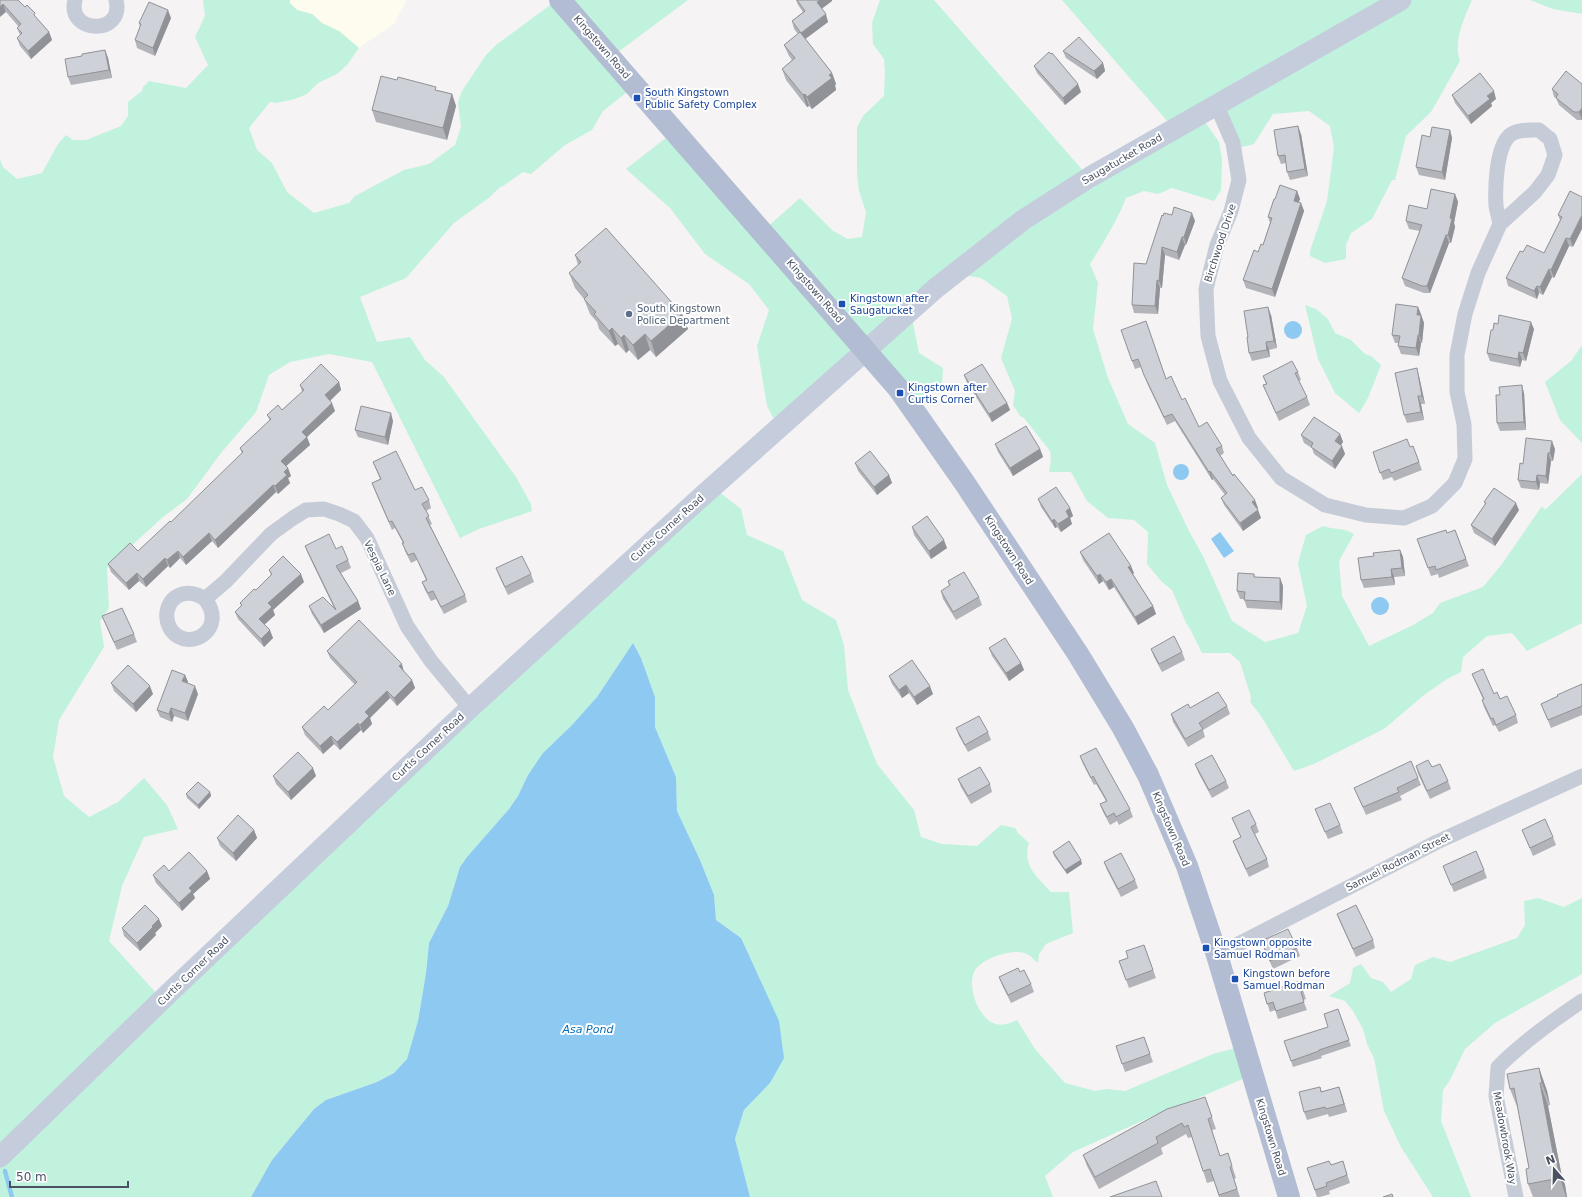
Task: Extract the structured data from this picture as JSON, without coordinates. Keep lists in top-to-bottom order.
{
  "streets": {
    "main road": ["Kingstown Road"],
    "street": [
      "Saugatucket Road",
      "Birchwood Drive",
      "Curtis Corner Road",
      "Vespia Lane",
      "Samuel Rodman Street",
      "Meadowbrook Way"
    ]
  },
  "crossings": [
    ["Kingstown Road", "Saugatucket Road"],
    ["Kingstown Road", "Curtis Corner Road"],
    ["Kingstown Road", "Samuel Rodman Street"],
    ["Saugatucket Road", "Birchwood Drive"],
    ["Saugatucket Road", "Curtis Corner Road"],
    ["Curtis Corner Road", "Vespia Lane"]
  ],
  "water": ["Asa Pond"],
  "places": {
    "transit": [
      "South Kingstown Public Safety Complex",
      "Kingstown after Saugatucket",
      "Kingstown after Curtis Corner",
      "Kingstown opposite Samuel Rodman",
      "Kingstown before Samuel Rodman"
    ],
    "other": ["South Kingstown Police Department"]
  },
  "scale_bar": "50 m",
  "north": "top"
}
